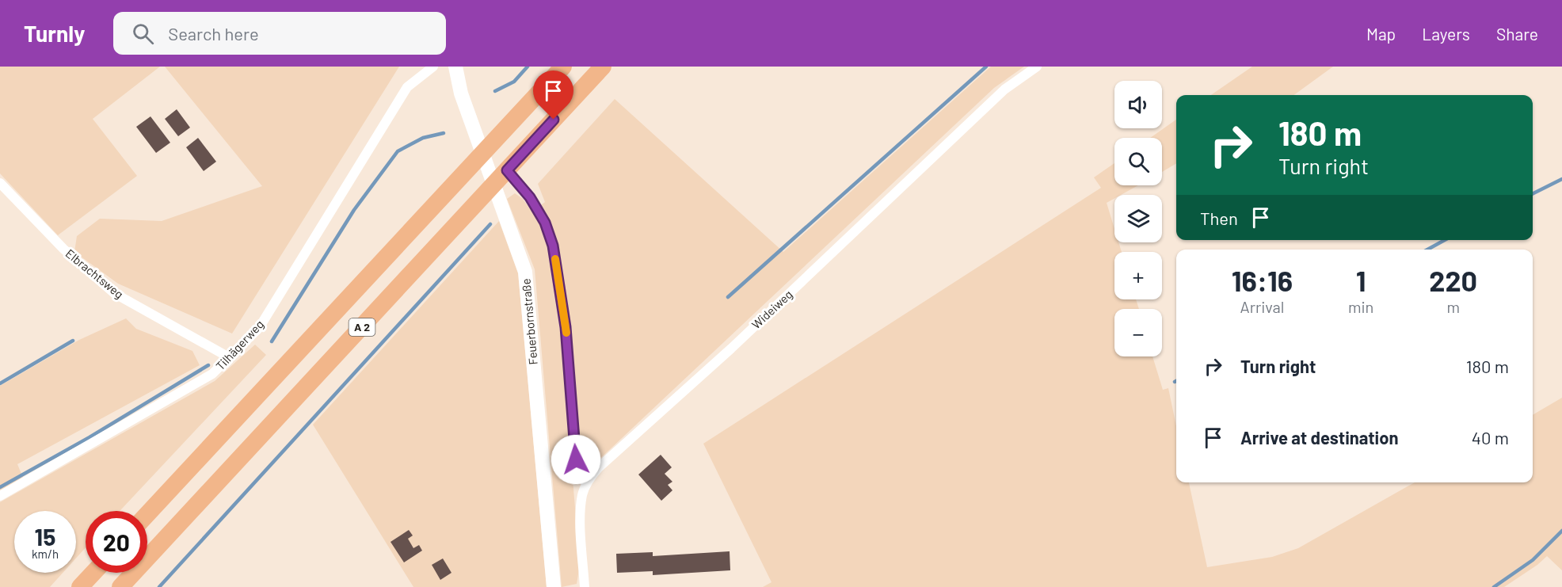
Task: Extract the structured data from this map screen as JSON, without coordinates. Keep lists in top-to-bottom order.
{
  "streets": {
    "highway": ["A 2"],
    "street": [
      "Elbrachtsweg",
      "Wideiweg",
      "Feuerbornstraße",
      "Tilhägerweg"
    ]
  },
  "crossings": [
    ["Elbrachtsweg", "Tilhägerweg"]
  ],
  "page": {
    "header": "Turnly",
    "search": "Search here",
    "nav": ["Map", "Layers", "Share"],
    "map_buttons": ["+", "−"],
    "turn": ["180 m", "Turn right"],
    "then": "Then",
    "eta": [
      "16:16",
      "Arrival",
      "1",
      "min",
      "220",
      "m"
    ],
    "list": [
      {
        "name": "Turn right",
        "value": "180 m"
      },
      {
        "name": "Arrive at destination",
        "value": "40 m"
      }
    ],
    "speed": "15 km/h",
    "limit": "20"
  }
}
